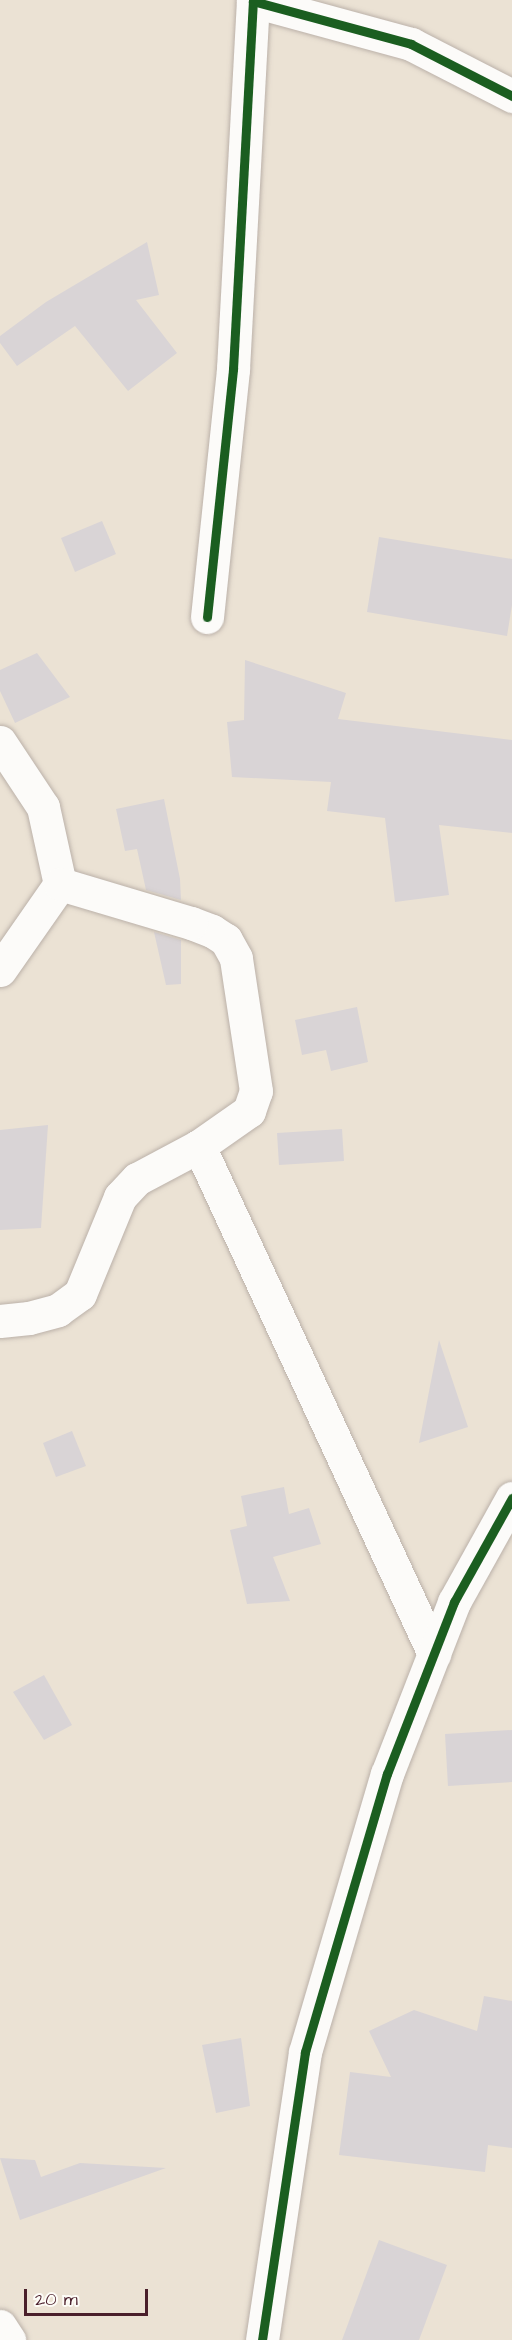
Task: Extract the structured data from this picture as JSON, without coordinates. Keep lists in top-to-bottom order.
{
  "scale_bar": "20 m"
}
